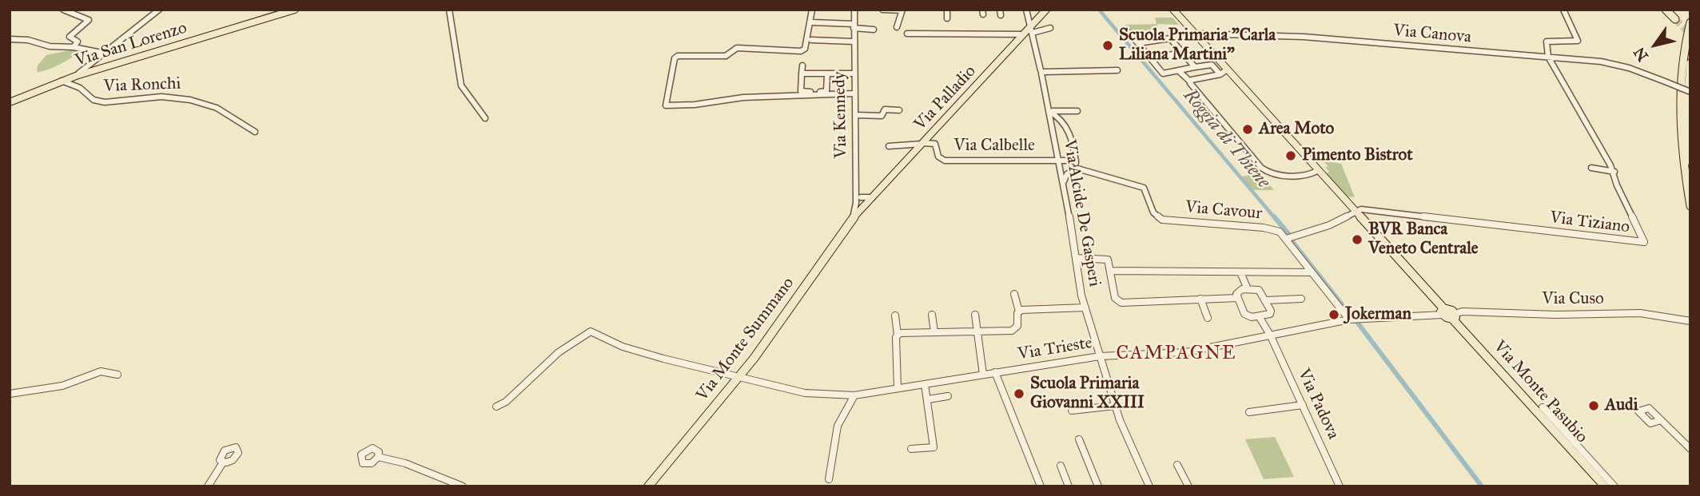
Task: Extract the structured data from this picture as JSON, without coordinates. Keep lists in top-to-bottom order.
{
  "streets": {
    "main road": [
      "Via San Lorenzo",
      "Via Palladio",
      "Via Monte Summano",
      "Via Monte Pasubio"
    ],
    "street": [
      "Via Canova",
      "Via Ronchi",
      "Via Kennedy",
      "Via Calbelle",
      "Via Cavour",
      "Via Alcide De Gasperi",
      "Via Tiziano",
      "Via Cuso",
      "Via Trieste",
      "Via Padova"
    ]
  },
  "crossings": [
    ["Via Canova", "Via Tiziano"],
    ["Via Canova", "Via Monte Pasubio"],
    ["Via San Lorenzo", "Via Ronchi"],
    ["Via Palladio", "Via Calbelle"],
    ["Via Palladio", "Via Alcide De Gasperi"],
    ["Via Palladio", "Via Monte Summano"],
    ["Via Kennedy", "Via Monte Summano"],
    ["Via Calbelle", "Via Alcide De Gasperi"],
    ["Via Cavour", "Via Trieste"],
    ["Via Alcide De Gasperi", "Via Trieste"],
    ["Via Tiziano", "Via Monte Pasubio"],
    ["Via Cuso", "Via Monte Pasubio"],
    ["Via Monte Summano", "Via Trieste"],
    ["Via Trieste", "Via Monte Pasubio"],
    ["Via Trieste", "Via Padova"]
  ],
  "districts": ["CAMPAGNE"],
  "water": ["Roggia di Thiene"],
  "places": [
    "Scuola Primaria \"Carla Liliana Martini\"",
    "Area Moto",
    "Pimento Bistrot",
    "BVR Banca Veneto Centrale",
    "Jokerman",
    "Scuola Primaria Giovanni XXIII",
    "Audi"
  ],
  "north": "bottom left"
}
